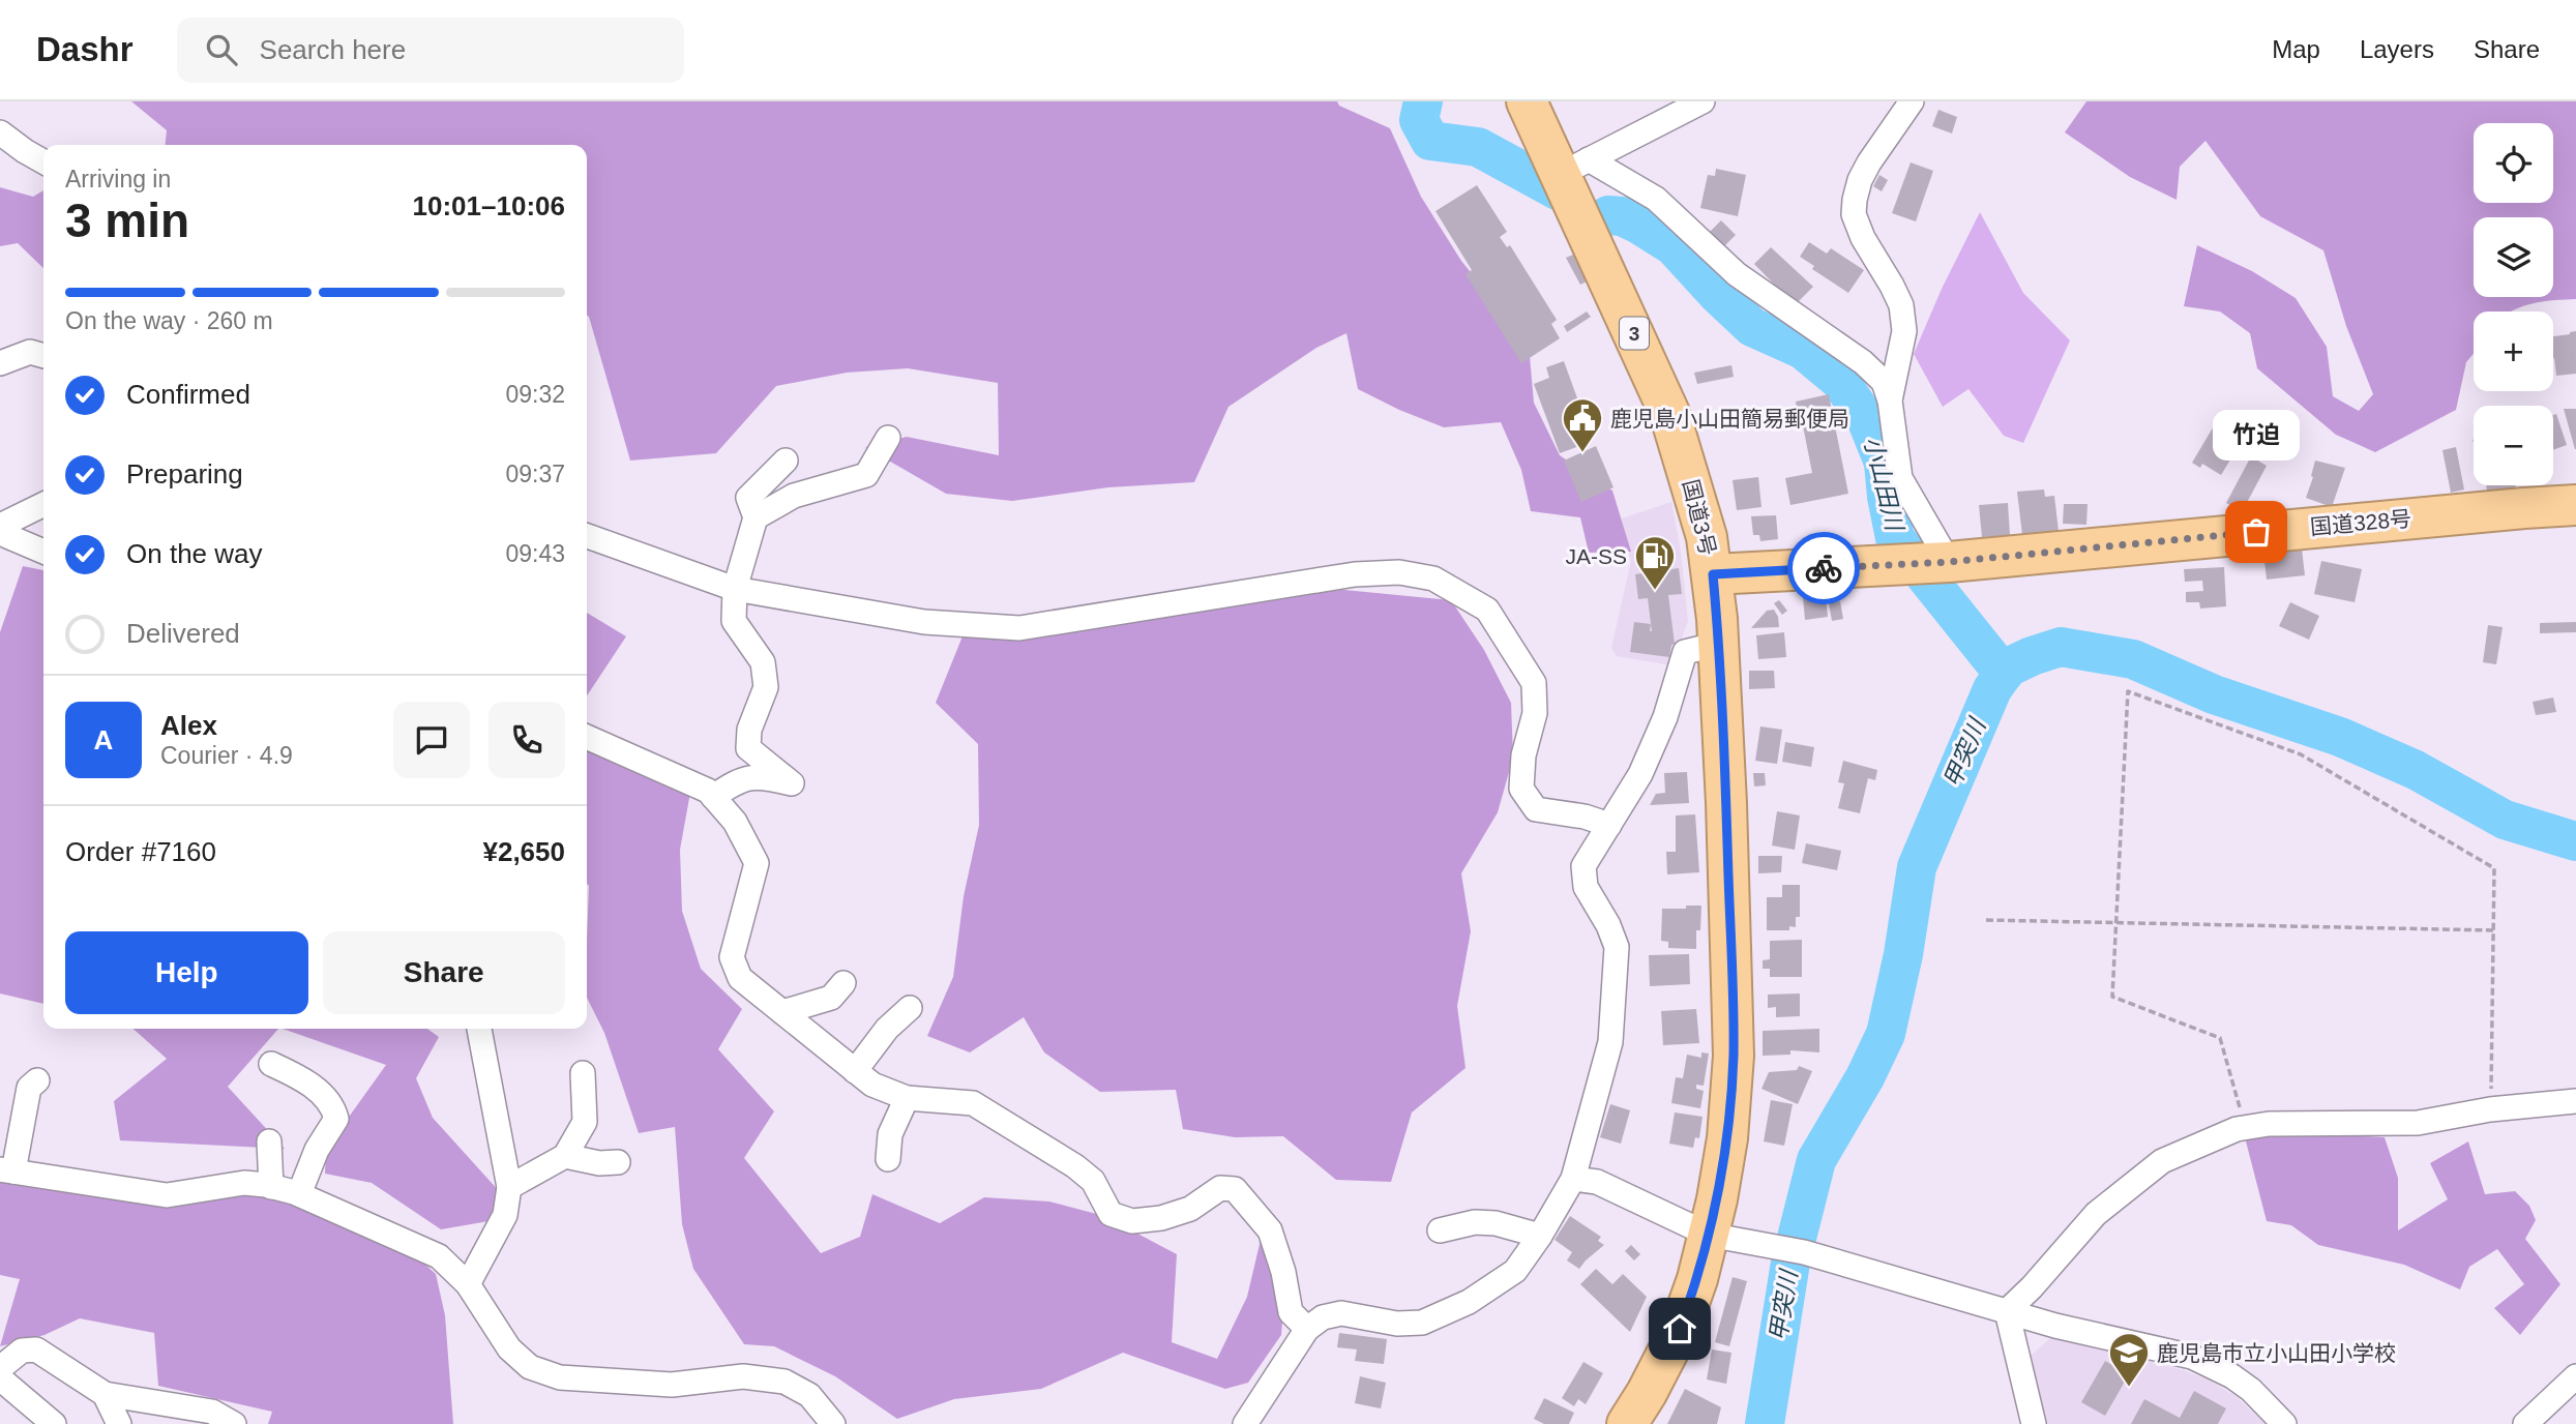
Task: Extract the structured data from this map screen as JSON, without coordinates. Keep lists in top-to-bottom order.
{
  "streets": {
    "highway": ["3", "国道3号", "国道328号"]
  },
  "crossings": [
    ["国道3号", "国道328号"]
  ],
  "water": ["小山田川", "甲突川"],
  "places": {
    "public building": ["鹿児島小山田簡易郵便局"],
    "other": ["竹迫"],
    "fuel station": ["JA-SS"],
    "school or university": ["鹿児島市立小山田小学校"]
  },
  "page": {
    "header": "Dashr",
    "search": "Search here",
    "nav": ["Map", "Layers", "Share"],
    "map_buttons": ["+", "−"],
    "heading": ["3 min", "Arriving in", "10:01–10:06"],
    "panel": [
      "Alex",
      "Courier · 4.9",
      "Order #7160",
      "¥2,650"
    ],
    "bar": "On the way · 260 m",
    "list": [
      ["Confirmed", "09:32"],
      ["Preparing", "09:37"],
      ["On the way", "09:43"],
      "Delivered"
    ],
    "bubble": "竹迫",
    "round": "A",
    "buttons": ["Help", "Share"]
  }
}
